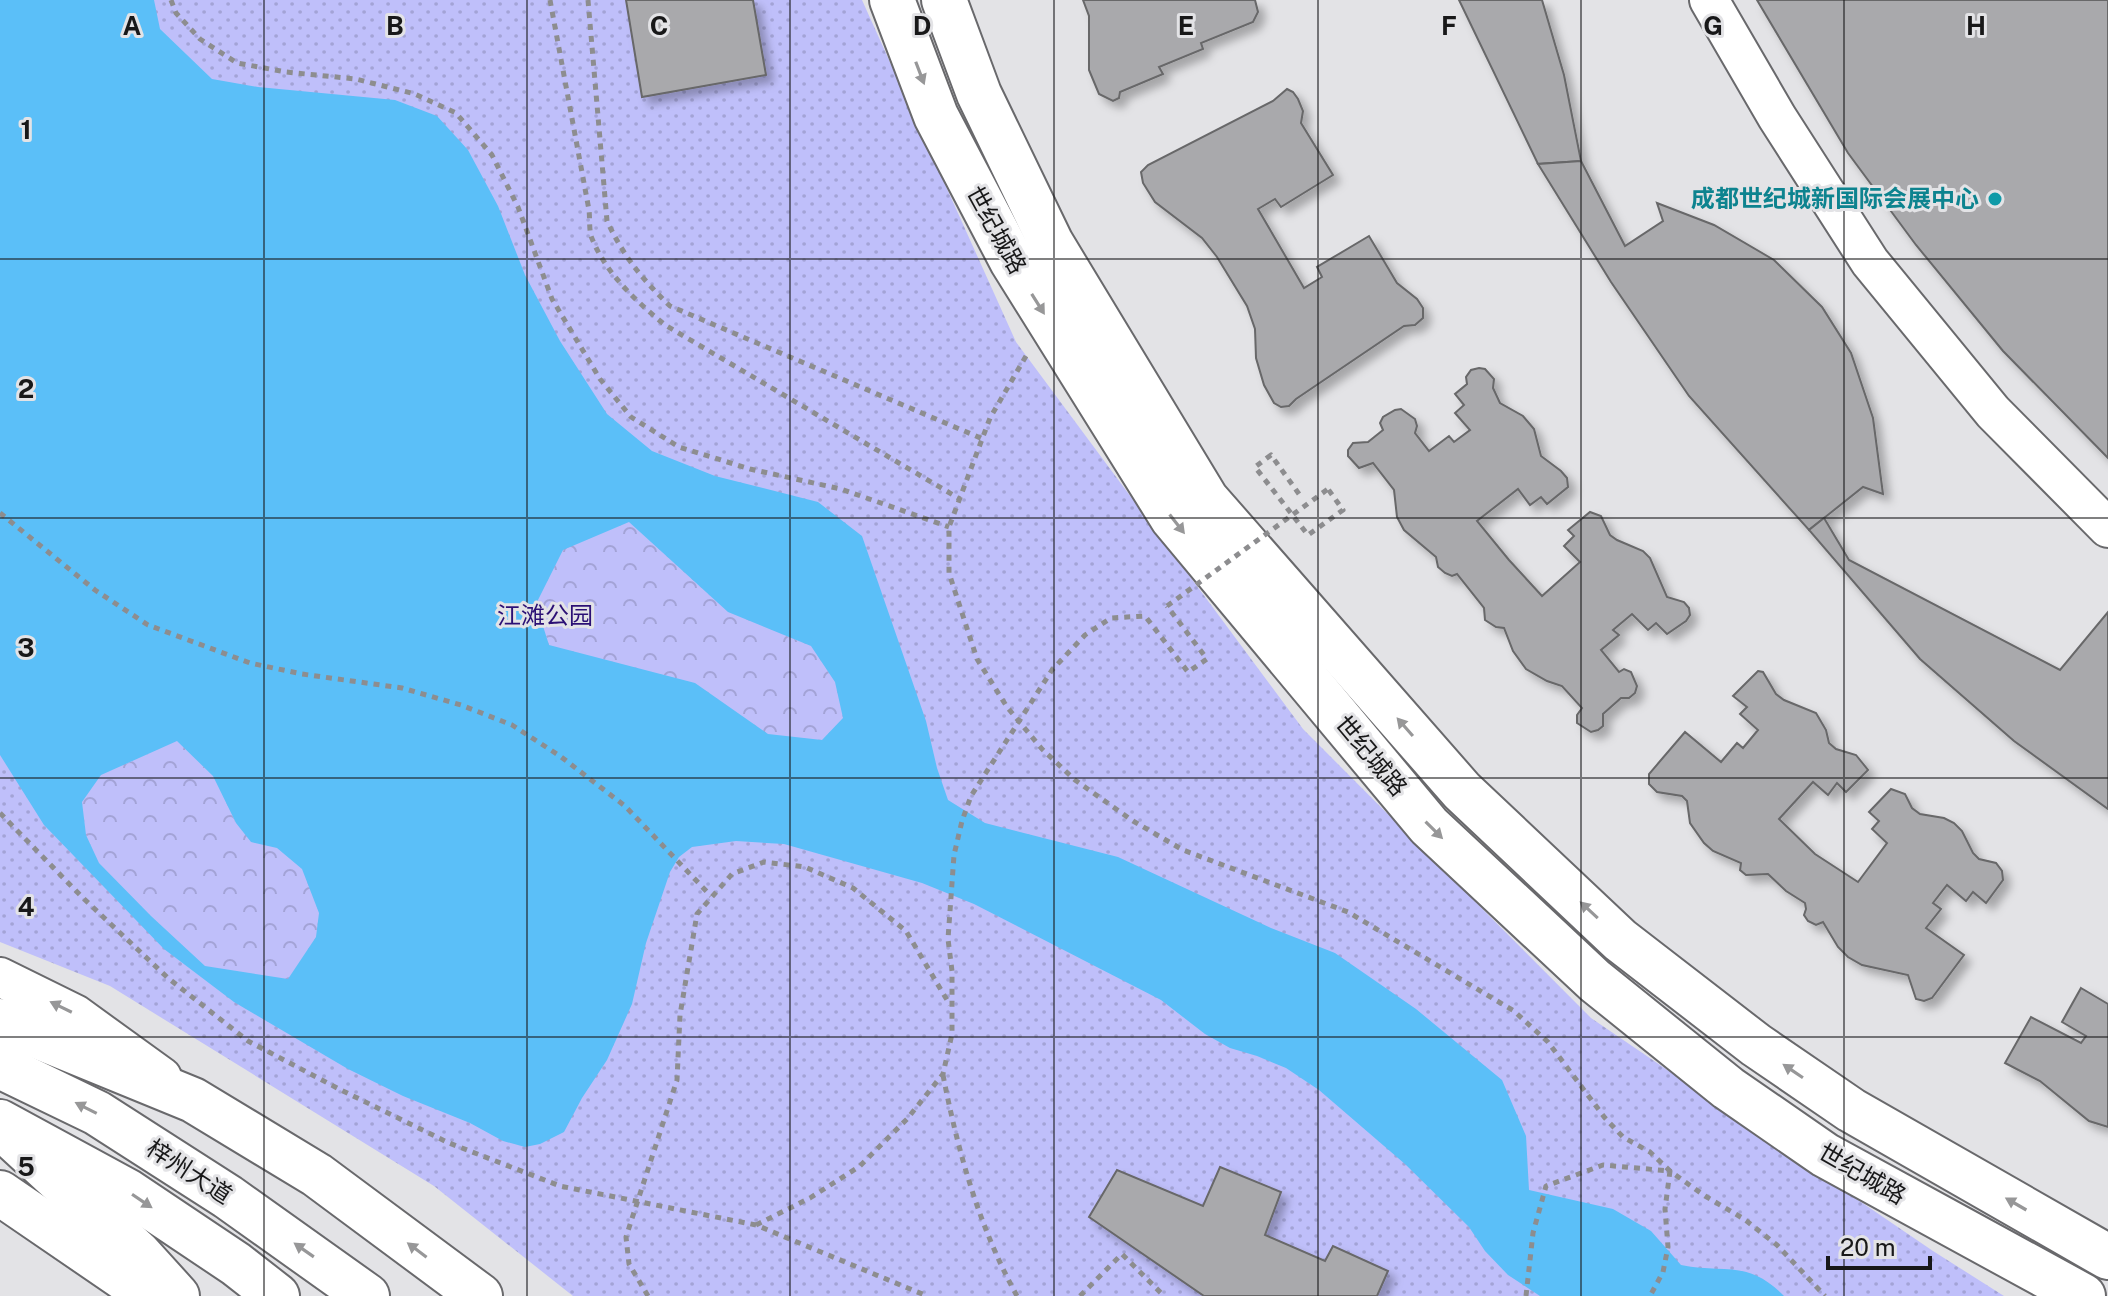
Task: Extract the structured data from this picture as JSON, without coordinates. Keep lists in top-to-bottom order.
{
  "streets": {
    "main road": ["世纪城路", "梓州大道"]
  },
  "parks": ["江滩公园"],
  "places": ["成都世纪城新国际会展中心"],
  "scale_bar": "20 m",
  "grid": {
    "columns": [
      "A",
      "B",
      "C",
      "D",
      "E",
      "F",
      "G",
      "H"
    ],
    "rows": [
      "1",
      "2",
      "3",
      "4",
      "5"
    ]
  }
}
